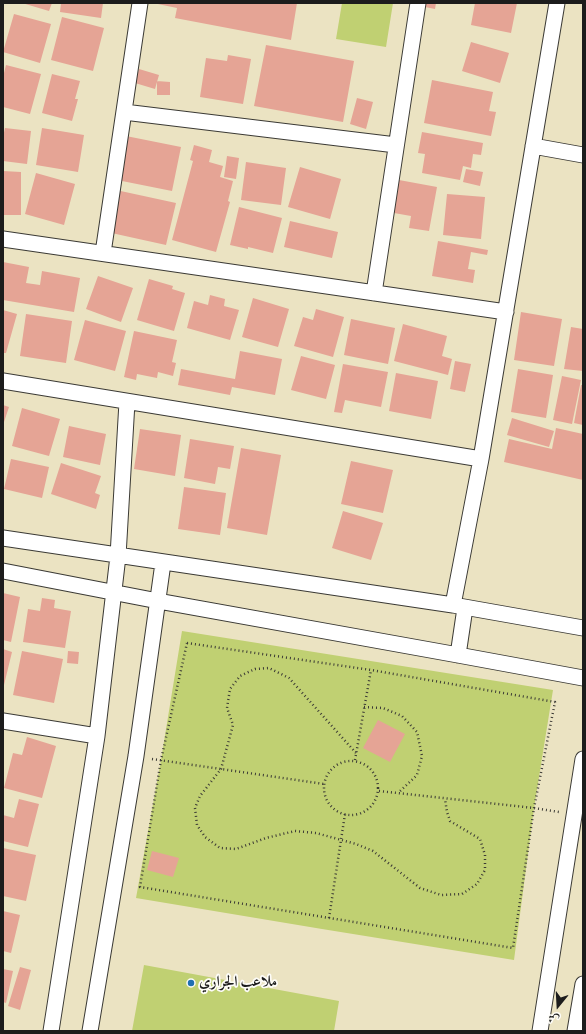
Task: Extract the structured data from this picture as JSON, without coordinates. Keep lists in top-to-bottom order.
{
  "places": ["ملاعب الجراري"],
  "north": "bottom"
}
